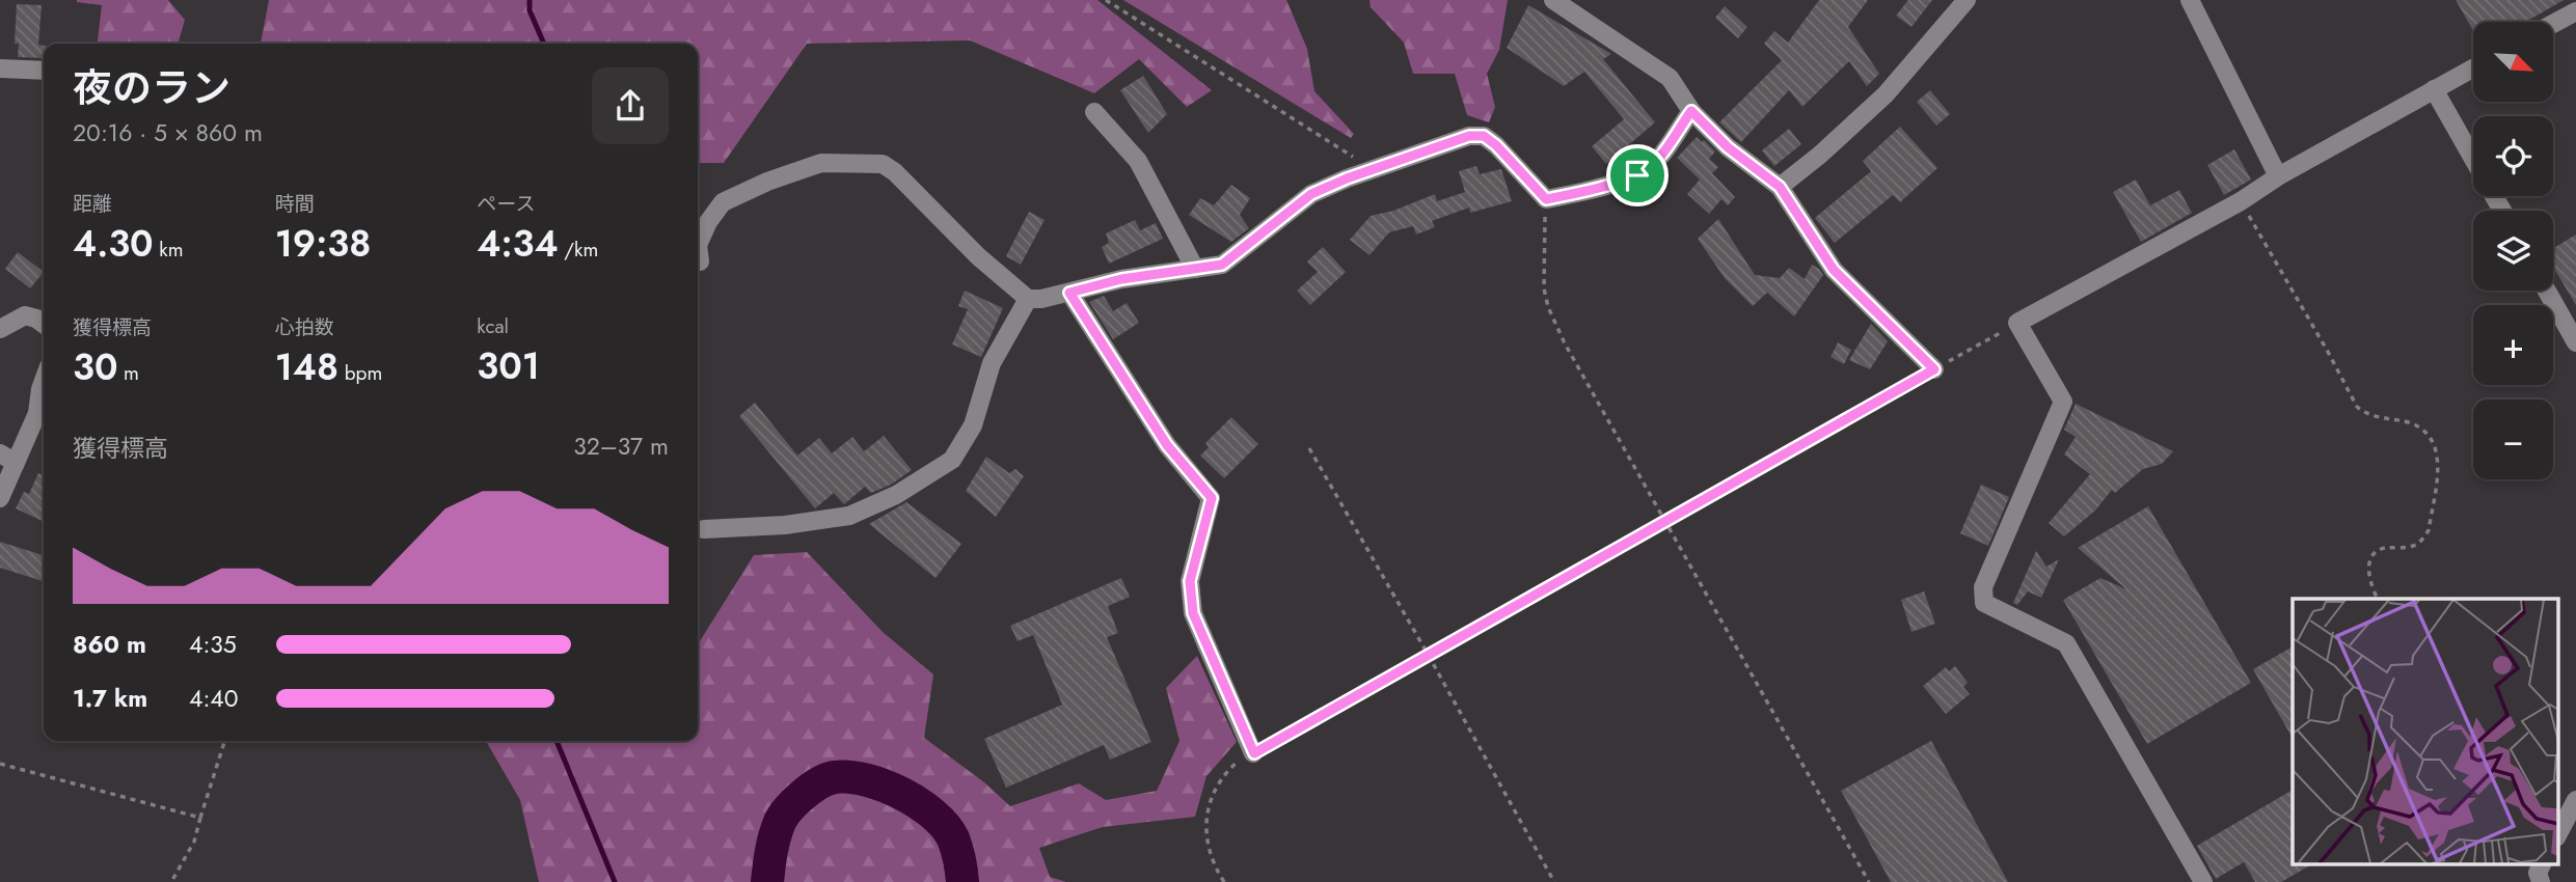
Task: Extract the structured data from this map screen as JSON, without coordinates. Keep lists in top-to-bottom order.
{
  "north": "bottom right",
  "page": {
    "map_buttons": ["+", "−"],
    "heading": ["夜のラン", "20:16 · 5 × 860 m"],
    "stats": [
      ["距離", "4.30 km"],
      ["時間", "19:38"],
      ["ペース", "4:34 /km"],
      ["獲得標高", "30 m"],
      ["心拍数", "148 bpm"],
      ["kcal", "301"]
    ],
    "chart": ["獲得標高", "32–37 m"],
    "list": [
      {
        "name": "860 m",
        "note": "4:35"
      },
      {
        "name": "1.7 km",
        "note": "4:40"
      }
    ]
  }
}
